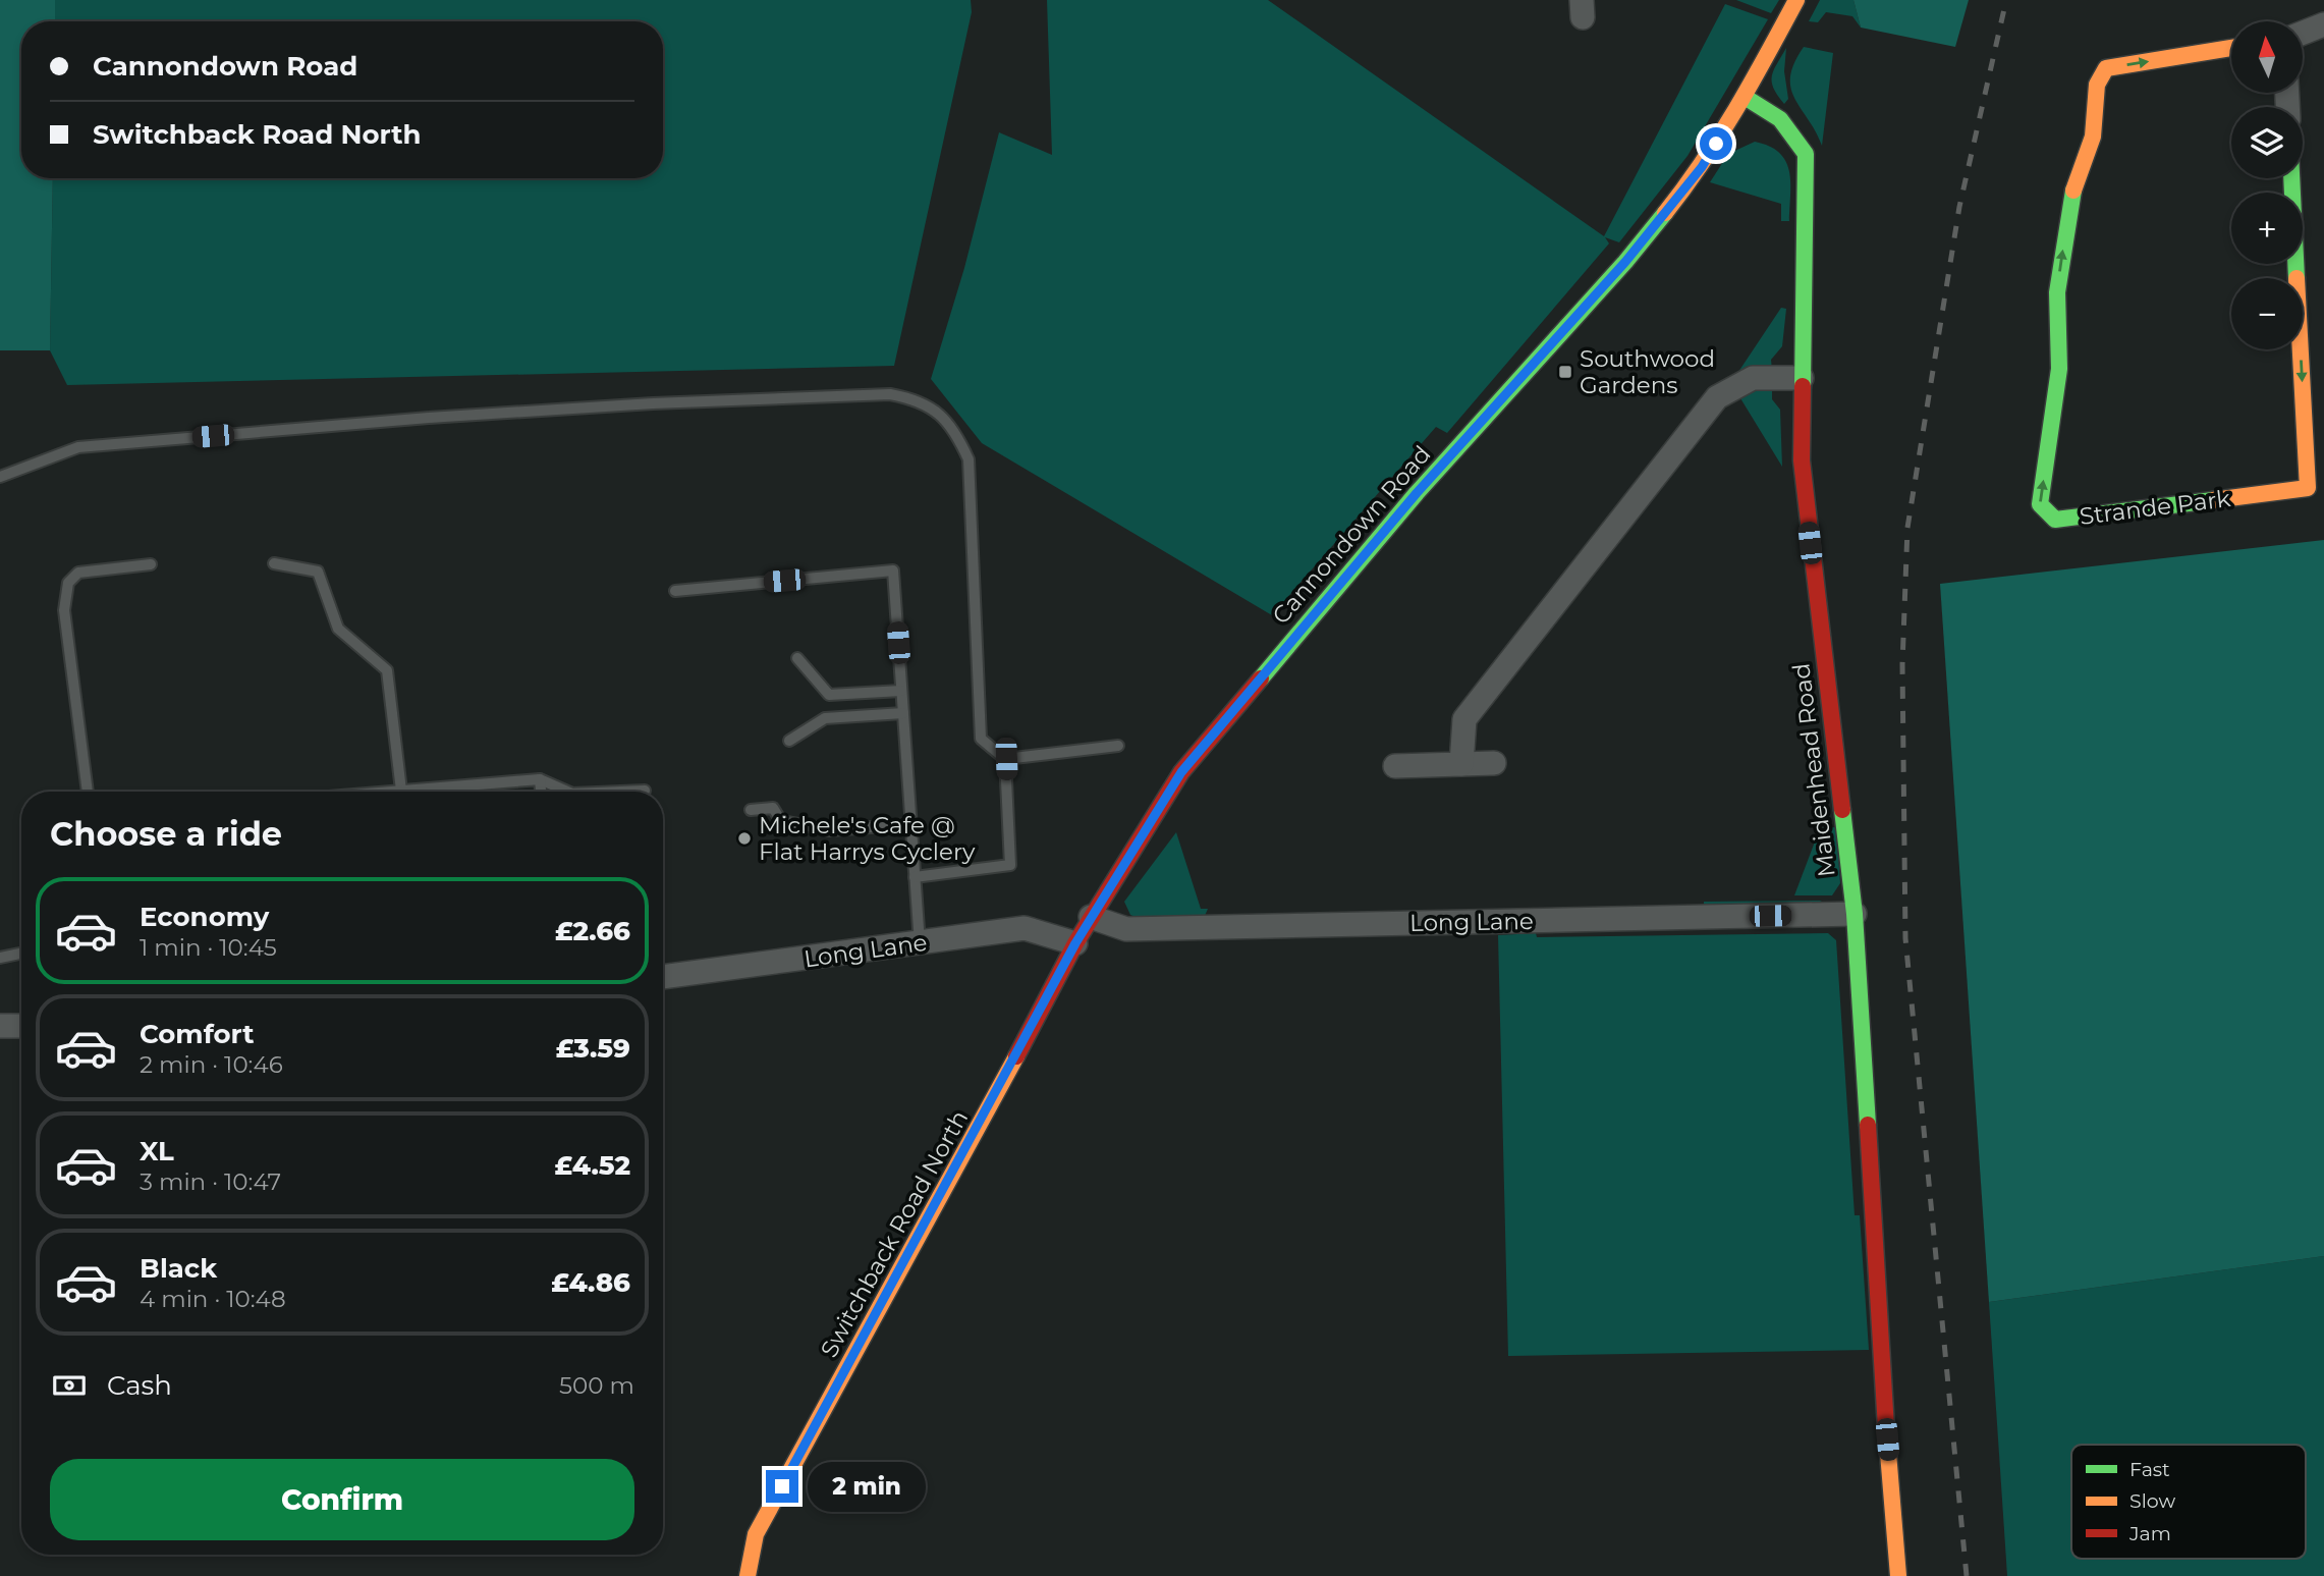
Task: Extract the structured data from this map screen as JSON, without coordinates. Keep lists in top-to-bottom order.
{
  "streets": {
    "street": [
      "Strande Park",
      "Cannondown Road",
      "Maidenhead Road",
      "Long Lane",
      "Switchback Road North"
    ]
  },
  "crossings": [
    ["Cannondown Road", "Maidenhead Road"],
    ["Cannondown Road", "Long Lane"],
    ["Cannondown Road", "Switchback Road North"],
    ["Maidenhead Road", "Long Lane"],
    ["Long Lane", "Switchback Road North"]
  ],
  "places": {
    "transit": ["Southwood Gardens"],
    "other": ["Michele's Cafe @ Flat Harrys Cyclery"]
  },
  "legend": ["Fast", "Slow", "Jam"],
  "north": "top",
  "page": {
    "map_buttons": ["+", "−"],
    "banner": ["Cannondown Road", "Switchback Road North"],
    "heading": "Choose a ride",
    "list": [
      {
        "name": "Economy",
        "note": "1 min · 10:45",
        "value": "£2.66"
      },
      {
        "name": "Comfort",
        "note": "2 min · 10:46",
        "value": "£3.59"
      },
      {
        "name": "XL",
        "note": "3 min · 10:47",
        "value": "£4.52"
      },
      {
        "name": "Black",
        "note": "4 min · 10:48",
        "value": "£4.86"
      }
    ],
    "pay": ["Cash", "500 m"],
    "buttons": "Confirm",
    "bubble": "2 min"
  }
}
